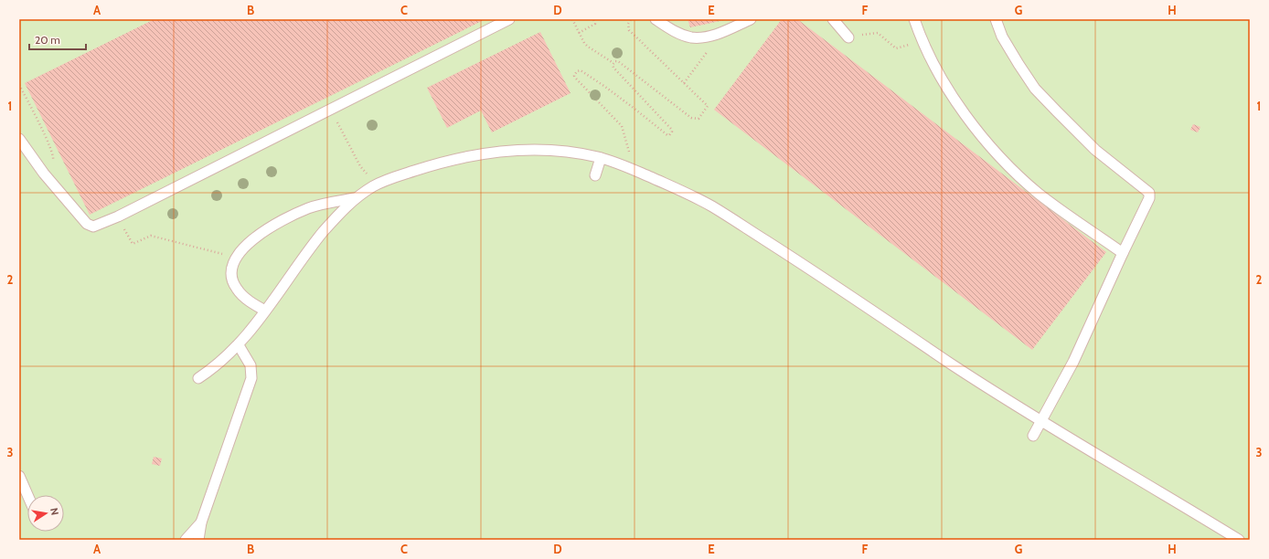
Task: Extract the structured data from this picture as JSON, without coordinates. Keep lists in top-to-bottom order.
{
  "scale_bar": "20 m",
  "north": "right",
  "grid": {
    "columns": [
      "A",
      "B",
      "C",
      "D",
      "E",
      "F",
      "G",
      "H"
    ],
    "rows": ["1", "2", "3"]
  }
}
